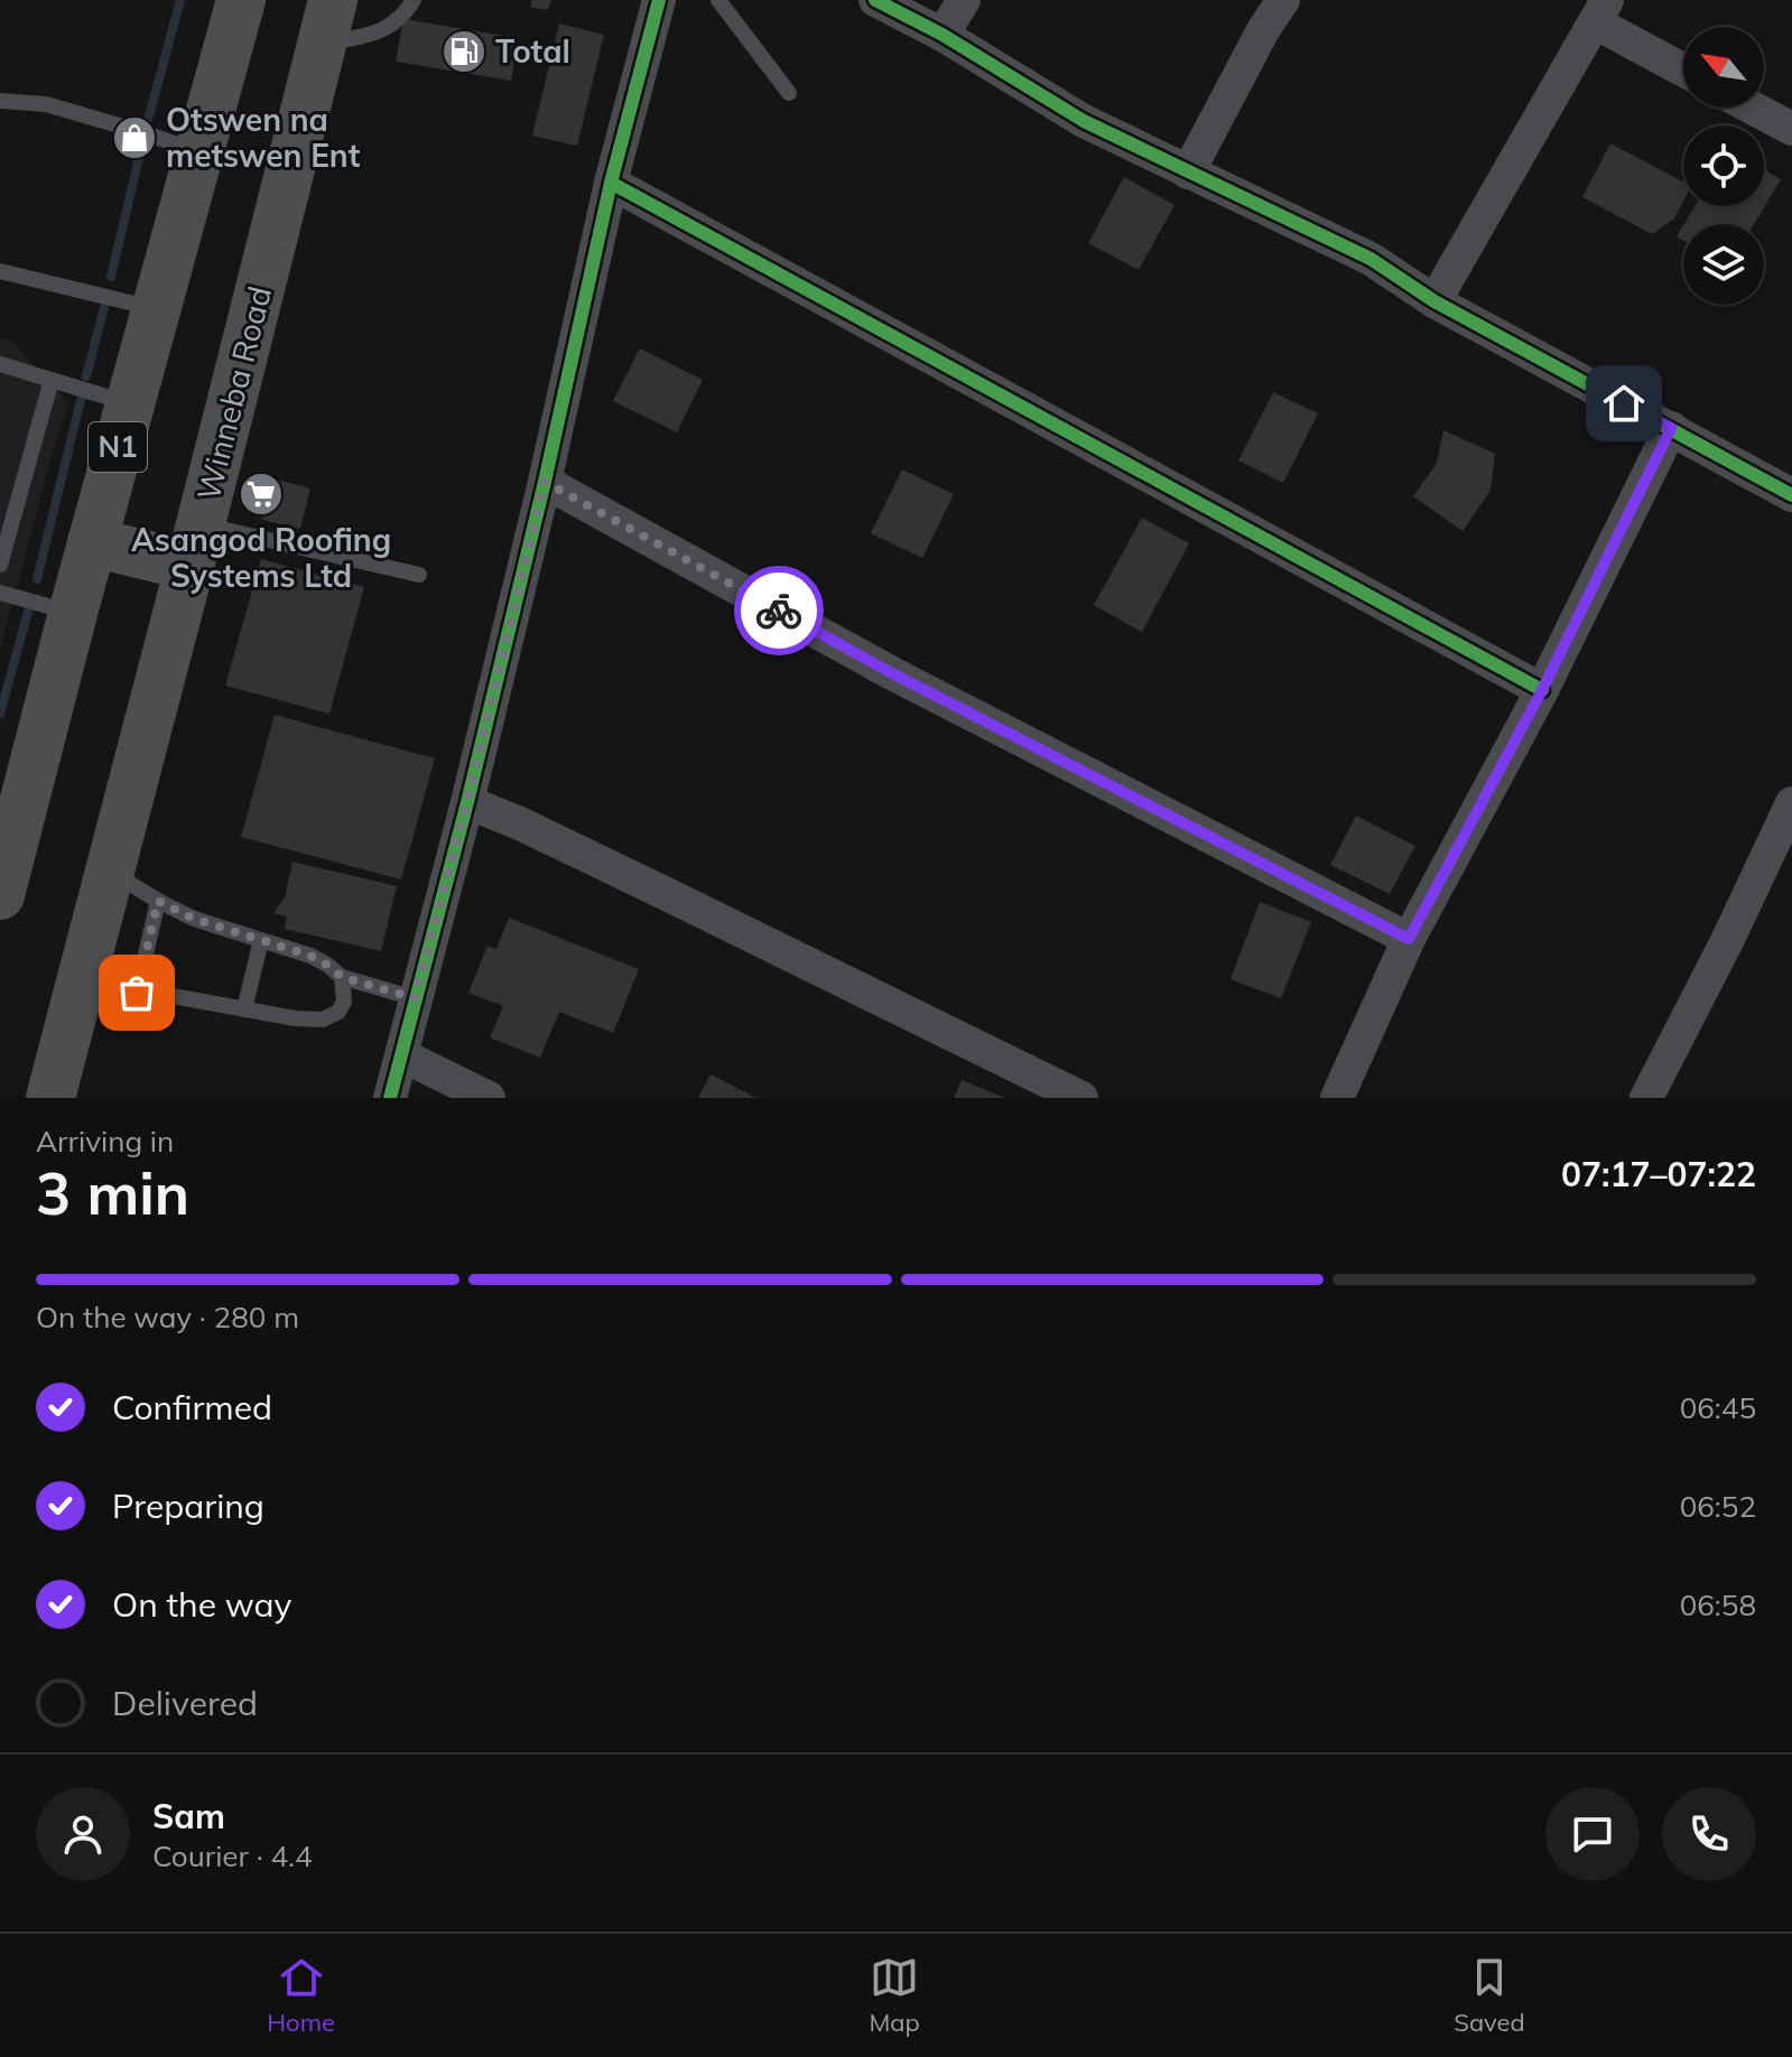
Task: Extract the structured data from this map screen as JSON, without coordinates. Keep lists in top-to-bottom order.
{
  "streets": {
    "highway": ["Winneba Road", "N1"]
  },
  "places": {
    "fuel station": ["Total"],
    "shop": ["Otswen na metswen Ent"],
    "supermarket": ["Asangod Roofing Systems Ltd"]
  },
  "north": "top left",
  "page": {
    "heading": ["3 min", "Arriving in", "07:17–07:22"],
    "panel": ["Sam", "Courier · 4.4"],
    "bar": "On the way · 280 m",
    "list": [
      ["Confirmed", "06:45"],
      ["Preparing", "06:52"],
      ["On the way", "06:58"],
      "Delivered"
    ],
    "tabs": ["Home", "Map", "Saved"]
  }
}
